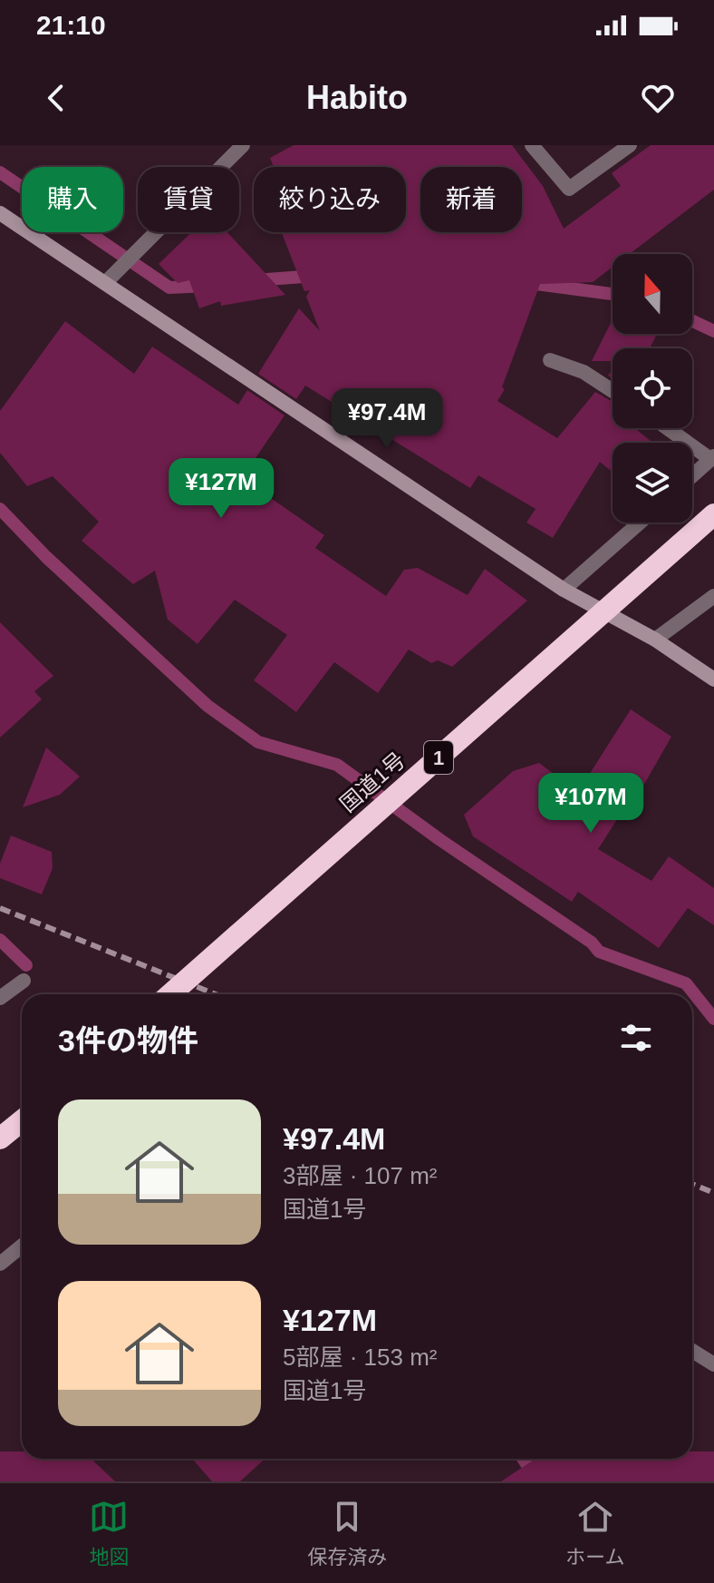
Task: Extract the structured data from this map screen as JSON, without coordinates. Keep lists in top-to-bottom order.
{
  "streets": {
    "highway": ["1", "国道1号"]
  },
  "north": "top",
  "page": {
    "status": "21:10",
    "header": "Habito",
    "chip": [
      "購入",
      "賃貸",
      "絞り込み",
      "新着"
    ],
    "price": ["¥97.4M", "¥127M", "¥107M"],
    "heading": "3件の物件",
    "list": [
      {
        "name": "¥97.4M",
        "note": "3部屋 · 107 m² · 国道1号"
      },
      {
        "name": "¥127M",
        "note": "5部屋 · 153 m² · 国道1号"
      }
    ],
    "tabs": ["地図", "保存済み", "ホーム"]
  }
}
